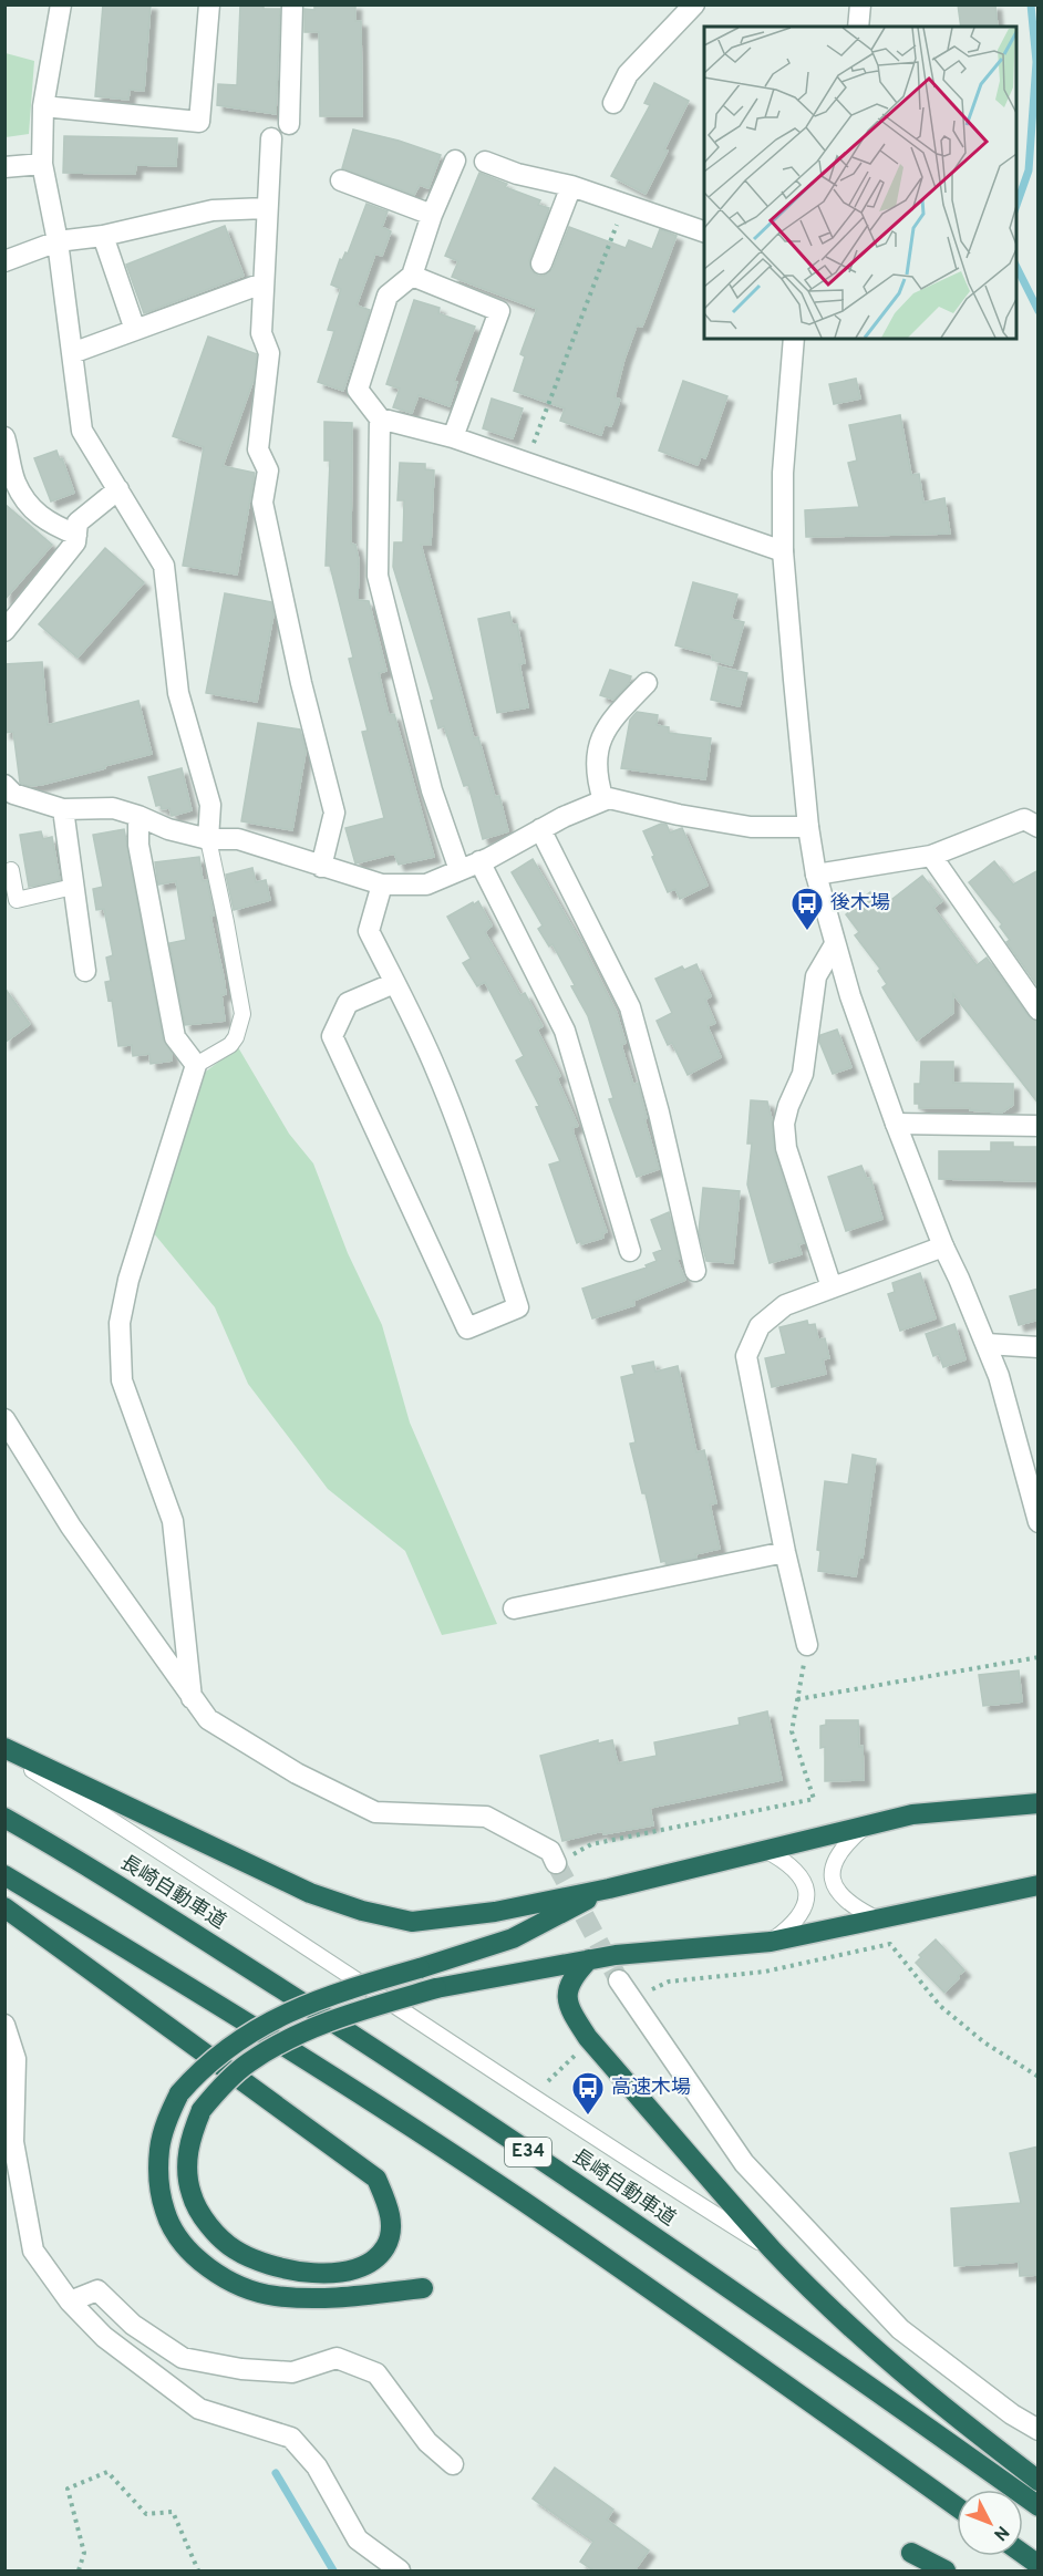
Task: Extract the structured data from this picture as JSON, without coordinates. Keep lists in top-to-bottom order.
{
  "streets": {
    "highway": ["長崎自動車道", "E34"]
  },
  "places": {
    "bus stop": ["後木場", "高速木場"]
  },
  "north": "bottom right"
}
